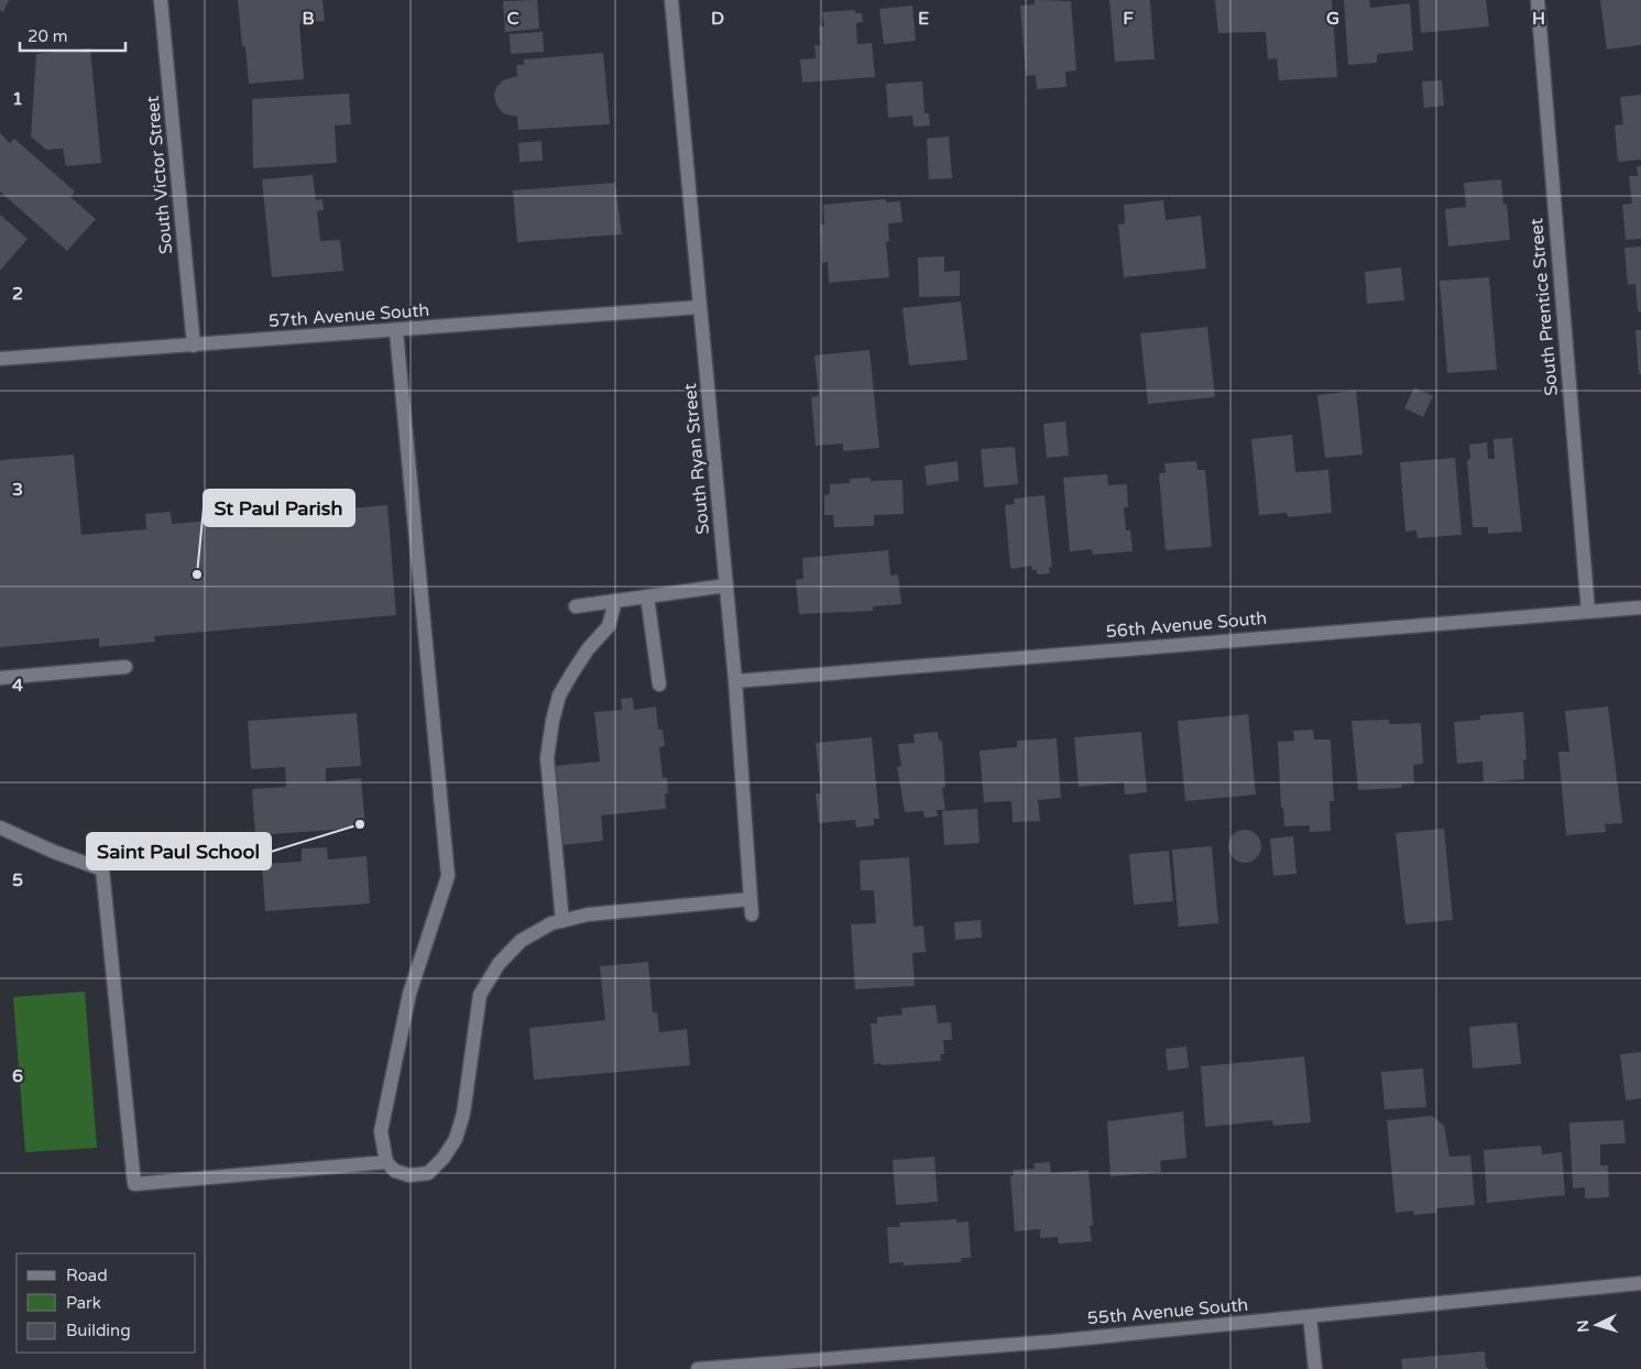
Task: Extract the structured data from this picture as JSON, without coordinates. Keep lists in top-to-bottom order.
{
  "streets": {
    "street": [
      "South Victor Street",
      "South Prentice Street",
      "57th Avenue South",
      "South Ryan Street",
      "56th Avenue South",
      "55th Avenue South"
    ]
  },
  "crossings": [
    ["South Victor Street", "57th Avenue South"],
    ["South Prentice Street", "56th Avenue South"],
    ["57th Avenue South", "South Ryan Street"],
    ["South Ryan Street", "56th Avenue South"]
  ],
  "places": ["St Paul Parish", "Saint Paul School"],
  "legend": ["Road", "Park", "Building"],
  "scale_bar": "20 m",
  "north": "left",
  "grid": {
    "columns": [
      "B",
      "C",
      "D",
      "E",
      "F",
      "G",
      "H"
    ],
    "rows": [
      "1",
      "2",
      "3",
      "4",
      "5",
      "6"
    ]
  }
}
